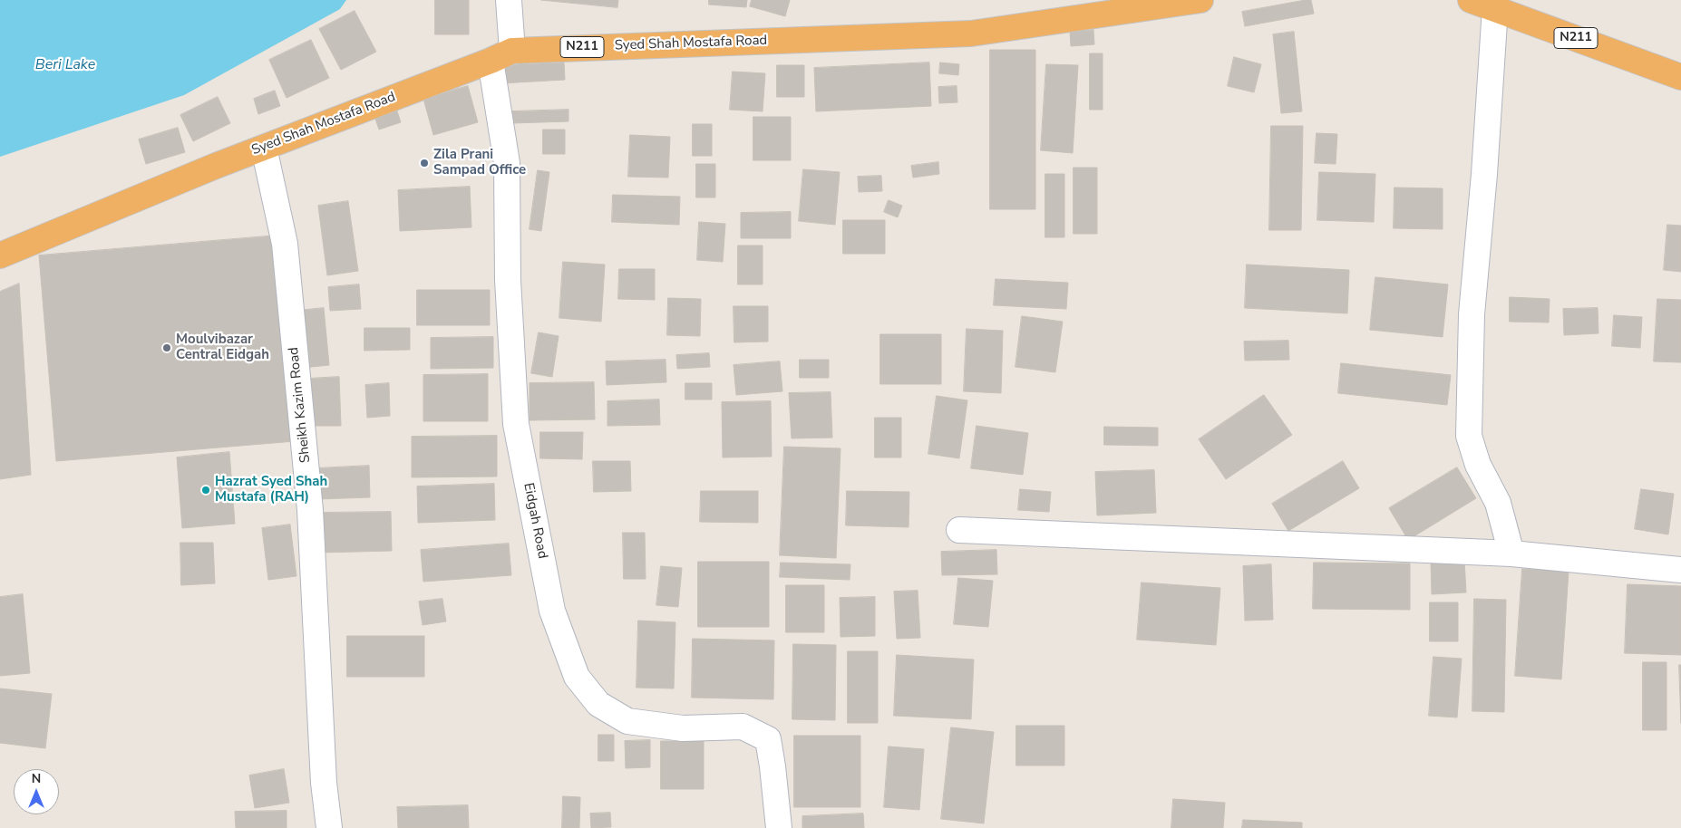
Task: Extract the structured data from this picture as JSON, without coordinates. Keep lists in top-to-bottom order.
{
  "streets": {
    "highway": ["N211", "Syed Shah Mostafa Road"],
    "street": ["Sheikh Kazim Road", "Eidgah Road"]
  },
  "crossings": [
    ["Syed Shah Mostafa Road", "Sheikh Kazim Road"],
    ["Syed Shah Mostafa Road", "Eidgah Road"]
  ],
  "water": ["Beri Lake"],
  "places": ["Zila Prani Sampad Office", "Moulvibazar Central Eidgah", "Hazrat Syed Shah Mustafa (RAH)"],
  "north": "top"
}
